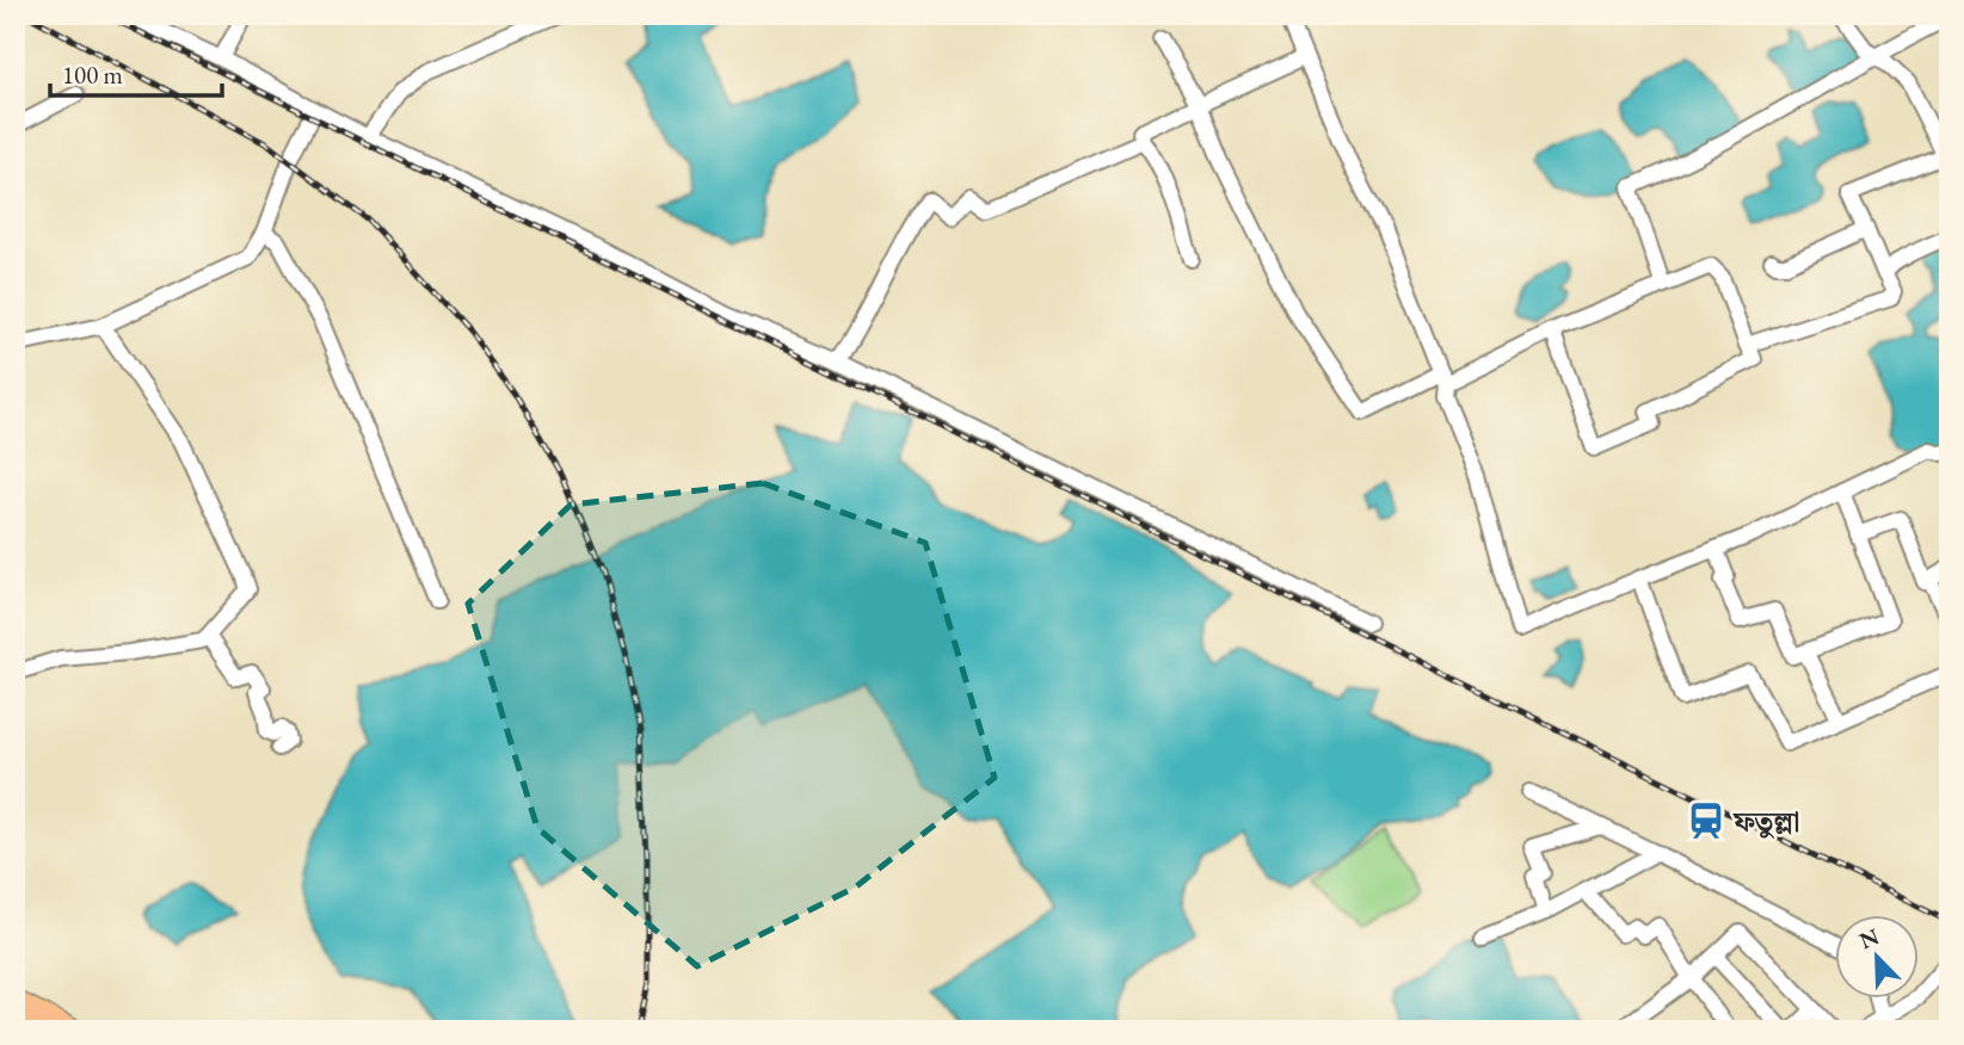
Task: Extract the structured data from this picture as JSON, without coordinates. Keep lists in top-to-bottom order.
{
  "places": {
    "station": ["ফতুল্লা"]
  },
  "scale_bar": "100 m",
  "north": "top left"
}
